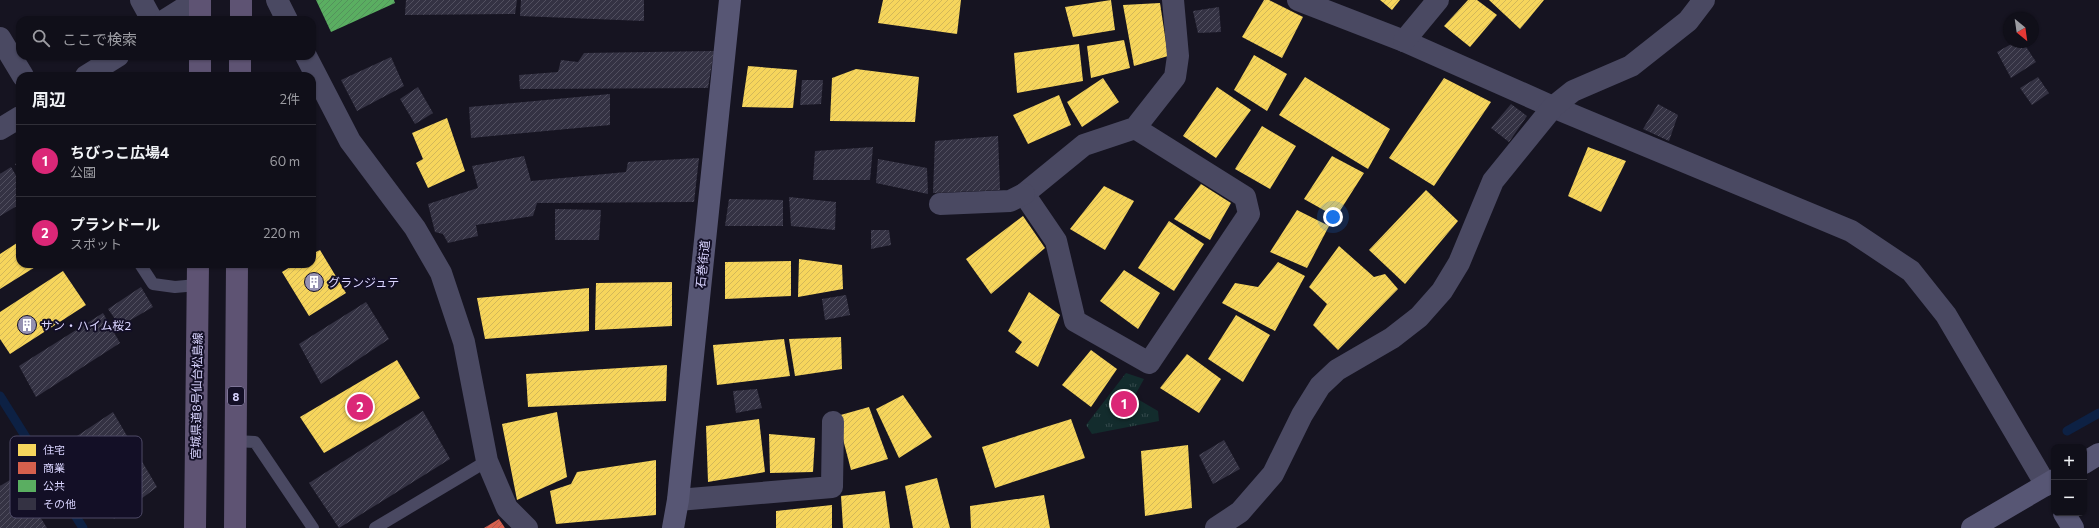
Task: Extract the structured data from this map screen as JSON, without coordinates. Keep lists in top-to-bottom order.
{
  "streets": {
    "main road": ["宮城県道8号仙台松島線", "8"],
    "street": ["石巻街道"]
  },
  "places": {
    "building": ["グランジュテ", "サン・ハイム桜2"]
  },
  "legend": [
    "住宅",
    "商業",
    "公共",
    "その他"
  ],
  "north": "bottom right",
  "page": {
    "search": "ここで検索",
    "heading": ["周辺", "2件"],
    "list": [
      {
        "mark": "1",
        "name": "ちびっこ広場4",
        "note": "公園",
        "value": "60 m"
      },
      {
        "mark": "2",
        "name": "プランドール",
        "note": "スポット",
        "value": "220 m"
      }
    ],
    "pins": ["1", "2"],
    "map_buttons": ["+", "−"]
  }
}
